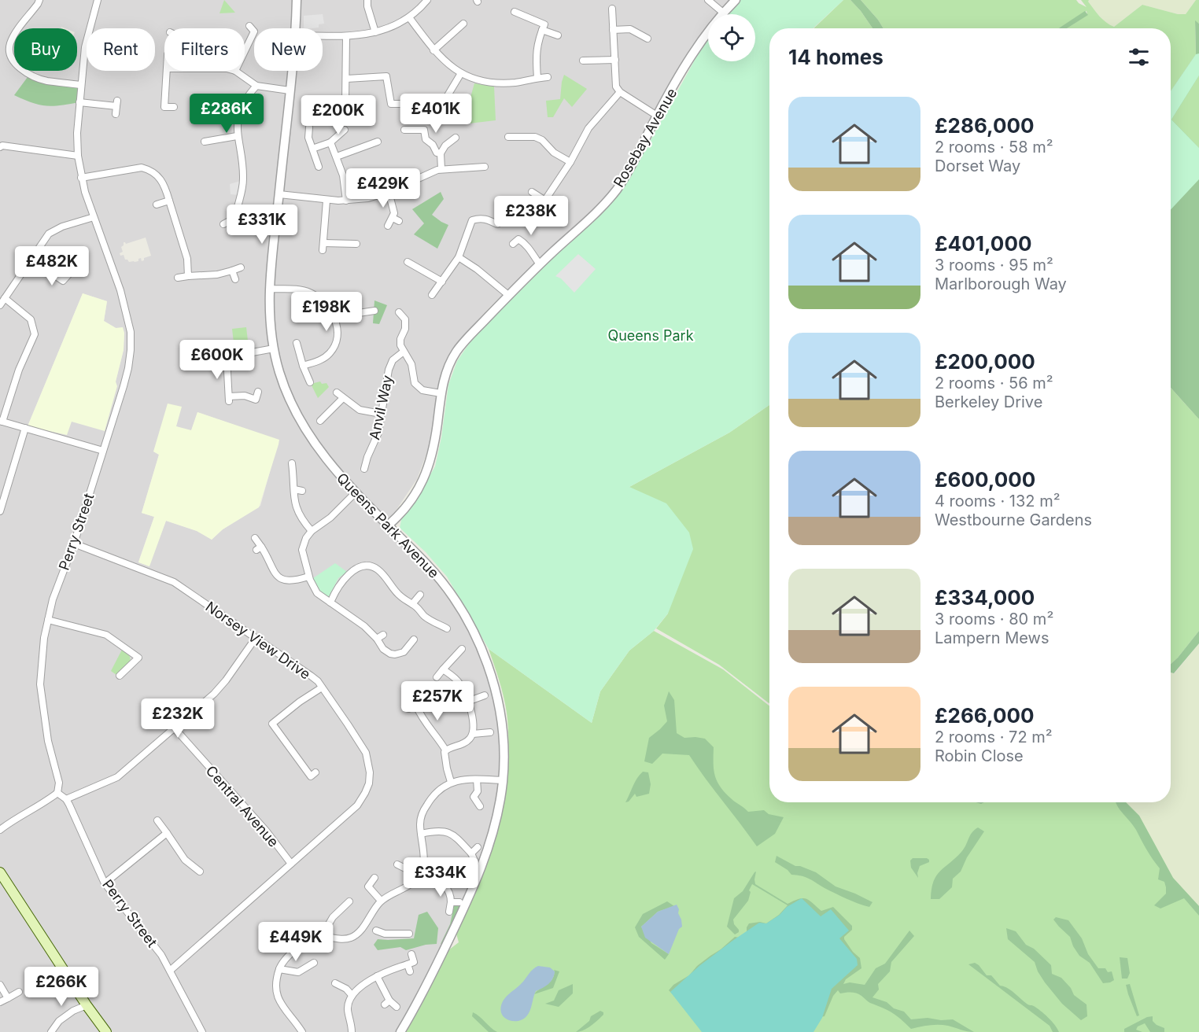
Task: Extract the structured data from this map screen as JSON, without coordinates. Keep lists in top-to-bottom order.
{
  "streets": {
    "street": [
      "Rosebay Avenue",
      "Anvil Way",
      "Queens Park Avenue",
      "Perry Street",
      "Norsey View Drive",
      "Central Avenue"
    ]
  },
  "crossings": [
    ["Rosebay Avenue", "Queens Park Avenue"],
    ["Perry Street", "Norsey View Drive"],
    ["Norsey View Drive", "Central Avenue"]
  ],
  "parks": ["Queens Park"],
  "page": {
    "chip": [
      "Buy",
      "Rent",
      "Filters",
      "New"
    ],
    "heading": "14 homes",
    "list": [
      {
        "name": "£286,000",
        "note": "2 rooms · 58 m² · Dorset Way"
      },
      {
        "name": "£401,000",
        "note": "3 rooms · 95 m² · Marlborough Way"
      },
      {
        "name": "£200,000",
        "note": "2 rooms · 56 m² · Berkeley Drive"
      },
      {
        "name": "£600,000",
        "note": "4 rooms · 132 m² · Westbourne Gardens"
      },
      {
        "name": "£334,000",
        "note": "3 rooms · 80 m² · Lampern Mews"
      },
      {
        "name": "£266,000",
        "note": "2 rooms · 72 m² · Robin Close"
      }
    ],
    "price": [
      "£286K",
      "£401K",
      "£200K",
      "£429K",
      "£238K",
      "£331K",
      "£482K",
      "£198K",
      "£600K",
      "£257K",
      "£232K",
      "£334K",
      "£449K",
      "£266K"
    ]
  }
}
